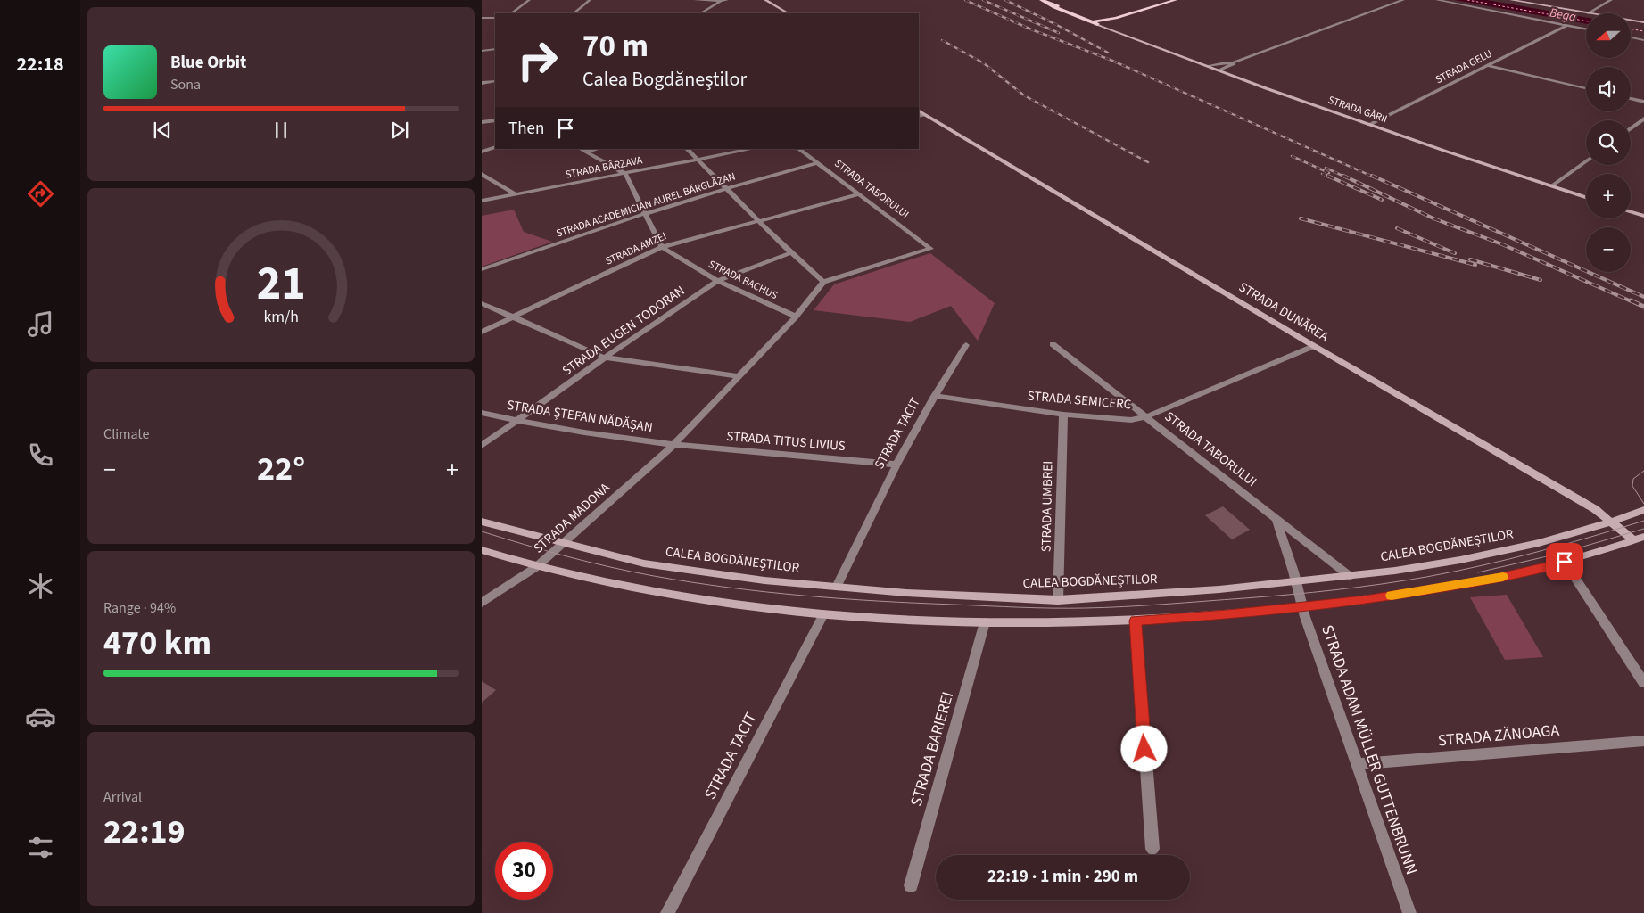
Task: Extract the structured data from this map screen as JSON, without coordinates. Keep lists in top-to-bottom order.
{
  "streets": {
    "main road": ["STRADA GĂRII", "STRADA DUNĂREA", "CALEA BOGDĂNEȘTILOR"],
    "street": [
      "STRADA GELU",
      "STRADA BÂRZAVA",
      "STRADA TABORULUI",
      "STRADA ACADEMICIAN AUREL BĂRGLĂZAN",
      "STRADA AMZEI",
      "STRADA BACHUS",
      "STRADA EUGEN TODORAN",
      "STRADA SEMICERC",
      "STRADA ȘTEFAN NĂDĂȘAN",
      "STRADA TACIT",
      "STRADA TITUS LIVIUS",
      "STRADA UMBREI",
      "STRADA MADONA",
      "STRADA ZĂNOAGA",
      "STRADA BARIEREI",
      "STRADA ADAM MÜLLER GUTTENBRUNN"
    ]
  },
  "crossings": [
    ["STRADA GELU", "STRADA GĂRII"],
    ["STRADA TABORULUI", "STRADA ACADEMICIAN AUREL BĂRGLĂZAN"],
    ["STRADA TABORULUI", "STRADA AMZEI"],
    ["STRADA TABORULUI", "STRADA SEMICERC"],
    ["STRADA TABORULUI", "STRADA MADONA"],
    ["STRADA TABORULUI", "CALEA BOGDĂNEȘTILOR"],
    ["STRADA TABORULUI", "STRADA ADAM MÜLLER GUTTENBRUNN"],
    ["STRADA AMZEI", "STRADA BACHUS"],
    ["STRADA BACHUS", "STRADA EUGEN TODORAN"],
    ["STRADA BACHUS", "STRADA MADONA"],
    ["STRADA DUNĂREA", "STRADA SEMICERC"],
    ["STRADA DUNĂREA", "CALEA BOGDĂNEȘTILOR"],
    ["STRADA EUGEN TODORAN", "STRADA ȘTEFAN NĂDĂȘAN"],
    ["STRADA SEMICERC", "STRADA TACIT"],
    ["STRADA SEMICERC", "STRADA UMBREI"],
    ["STRADA ȘTEFAN NĂDĂȘAN", "STRADA TITUS LIVIUS"],
    ["STRADA ȘTEFAN NĂDĂȘAN", "STRADA MADONA"],
    ["STRADA TACIT", "STRADA TITUS LIVIUS"],
    ["STRADA TACIT", "CALEA BOGDĂNEȘTILOR"],
    ["STRADA TITUS LIVIUS", "STRADA MADONA"],
    ["STRADA UMBREI", "CALEA BOGDĂNEȘTILOR"],
    ["STRADA MADONA", "CALEA BOGDĂNEȘTILOR"],
    ["CALEA BOGDĂNEȘTILOR", "STRADA ADAM MÜLLER GUTTENBRUNN"],
    ["STRADA ZĂNOAGA", "STRADA ADAM MÜLLER GUTTENBRUNN"]
  ],
  "water": ["Bega"],
  "north": "left",
  "page": {
    "tabs": "22:18",
    "map_buttons": ["+", "−"],
    "turn": ["70 m", "Calea Bogdăneștilor"],
    "song": ["Blue Orbit", "Sona"],
    "then": "Then",
    "tile": [
      "Climate",
      ["Range · 94%", "470 km"],
      ["Arrival", "22:19"]
    ],
    "heat": ["−", "22°", "+"],
    "limit": "30",
    "trip": "22:19 · 1 min · 290 m",
    "gauge": ["21", "km/h"]
  }
}
